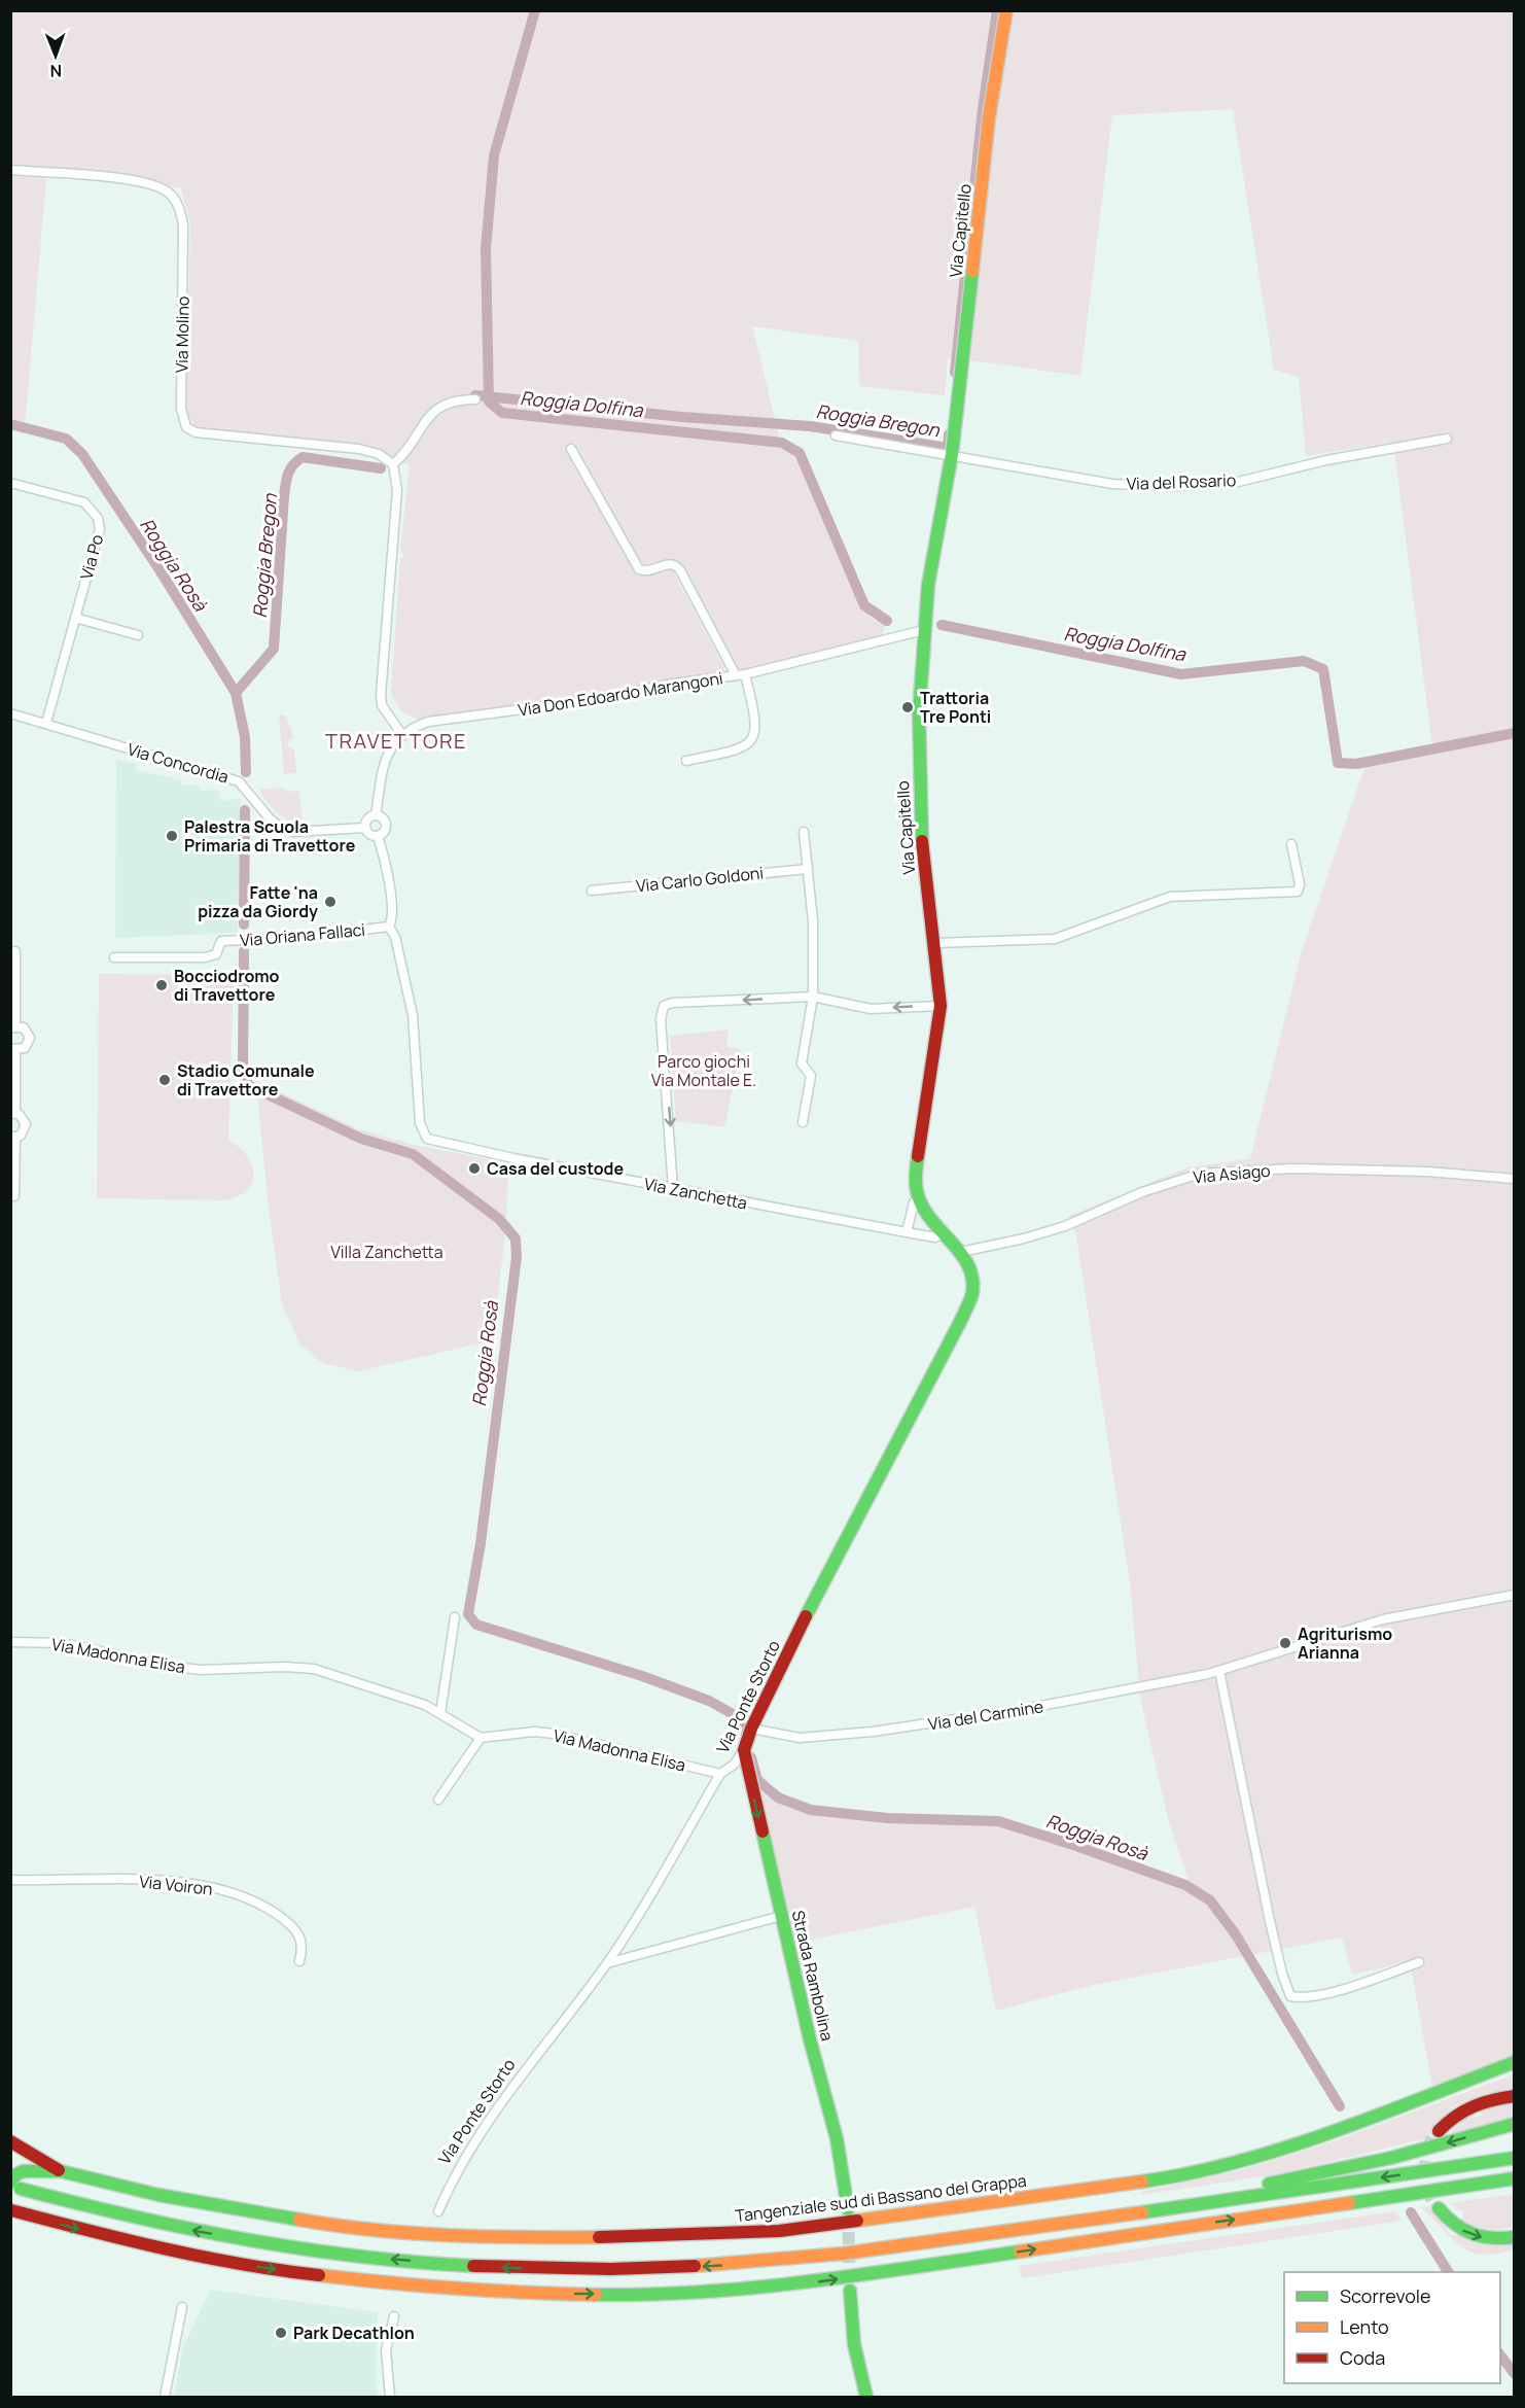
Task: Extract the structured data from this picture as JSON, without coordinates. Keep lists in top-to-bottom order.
{
  "streets": {
    "main road": [
      "Via Capitello",
      "Via Ponte Storto",
      "Strada Rambolina",
      "Tangenziale sud di Bassano del Grappa"
    ],
    "street": [
      "Via Molino",
      "Via del Rosario",
      "Via Po",
      "Via Don Edoardo Marangoni",
      "Via Concordia",
      "Via Carlo Goldoni",
      "Via Oriana Fallaci",
      "Via Asiago",
      "Via Zanchetta",
      "Via Madonna Elisa",
      "Via del Carmine",
      "Via Voiron"
    ]
  },
  "crossings": [
    ["Via Capitello", "Via del Rosario"],
    ["Via Capitello", "Via Don Edoardo Marangoni"],
    ["Via Capitello", "Via Zanchetta"],
    ["Via Capitello", "Via Ponte Storto"],
    ["Via Po", "Via Concordia"],
    ["Via Don Edoardo Marangoni", "Via Concordia"],
    ["Via Don Edoardo Marangoni", "Via Zanchetta"],
    ["Via Concordia", "Via Zanchetta"],
    ["Via Oriana Fallaci", "Via Zanchetta"],
    ["Via Asiago", "Via Ponte Storto"],
    ["Via Zanchetta", "Via Ponte Storto"],
    ["Via Madonna Elisa", "Via Ponte Storto"],
    ["Via Ponte Storto", "Via del Carmine"],
    ["Via Ponte Storto", "Strada Rambolina"]
  ],
  "one_way": ["Strada Rambolina"],
  "districts": ["TRAVETTORE"],
  "water": ["Roggia Dolfina", "Roggia Bregon", "Roggia Rosà"],
  "parks": ["Parco giochi Via Montale E.", "Villa Zanchetta"],
  "places": [
    "Trattoria Tre Ponti",
    "Palestra Scuola Primaria di Travettore",
    "Fatte 'na pizza da Giordy",
    "Bocciodromo di Travettore",
    "Stadio Comunale di Travettore",
    "Casa del custode",
    "Agriturismo Arianna",
    "Park Decathlon"
  ],
  "legend": ["Scorrevole", "Lento", "Coda"],
  "north": "bottom"
}
